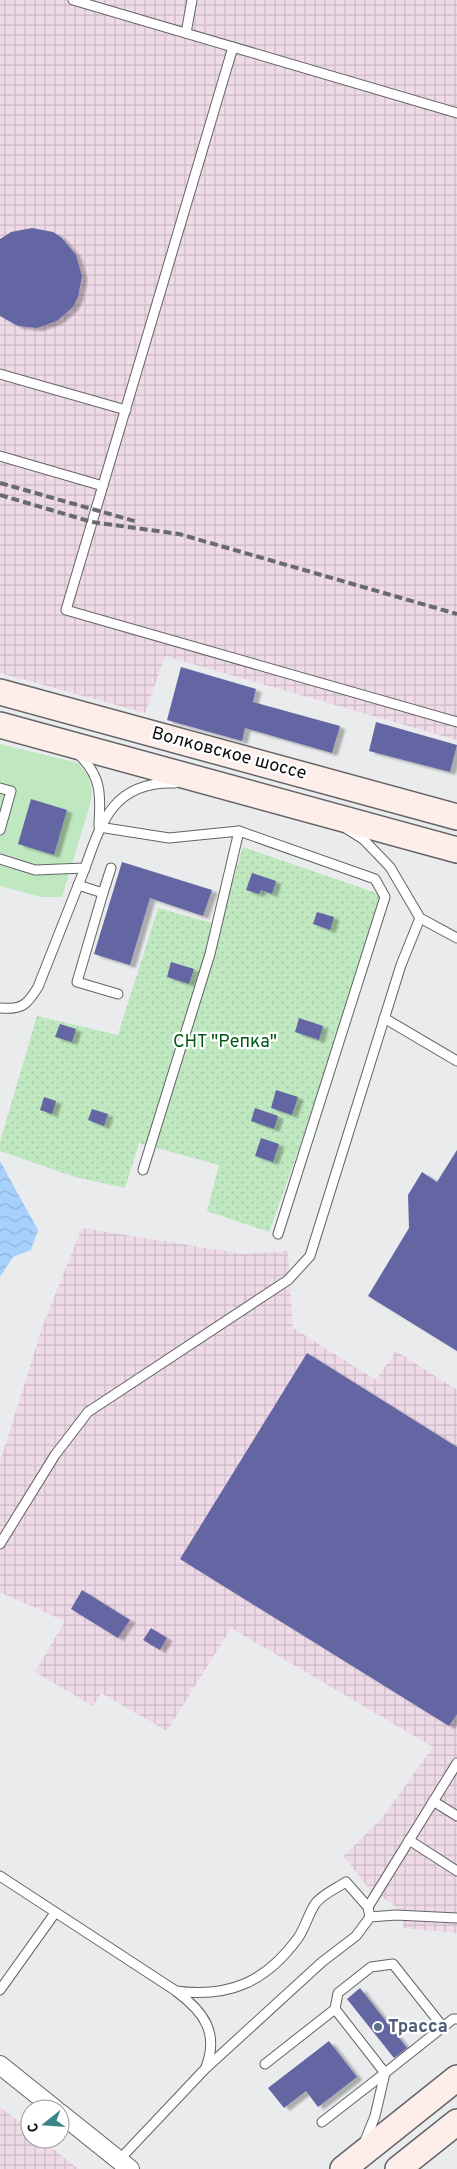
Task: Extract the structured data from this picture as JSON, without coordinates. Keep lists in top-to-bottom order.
{
  "streets": {
    "main road": ["Волковское шоссе"]
  },
  "parks": ["СНТ \"Репка\""],
  "places": ["Трасса"],
  "north": "left"
}
